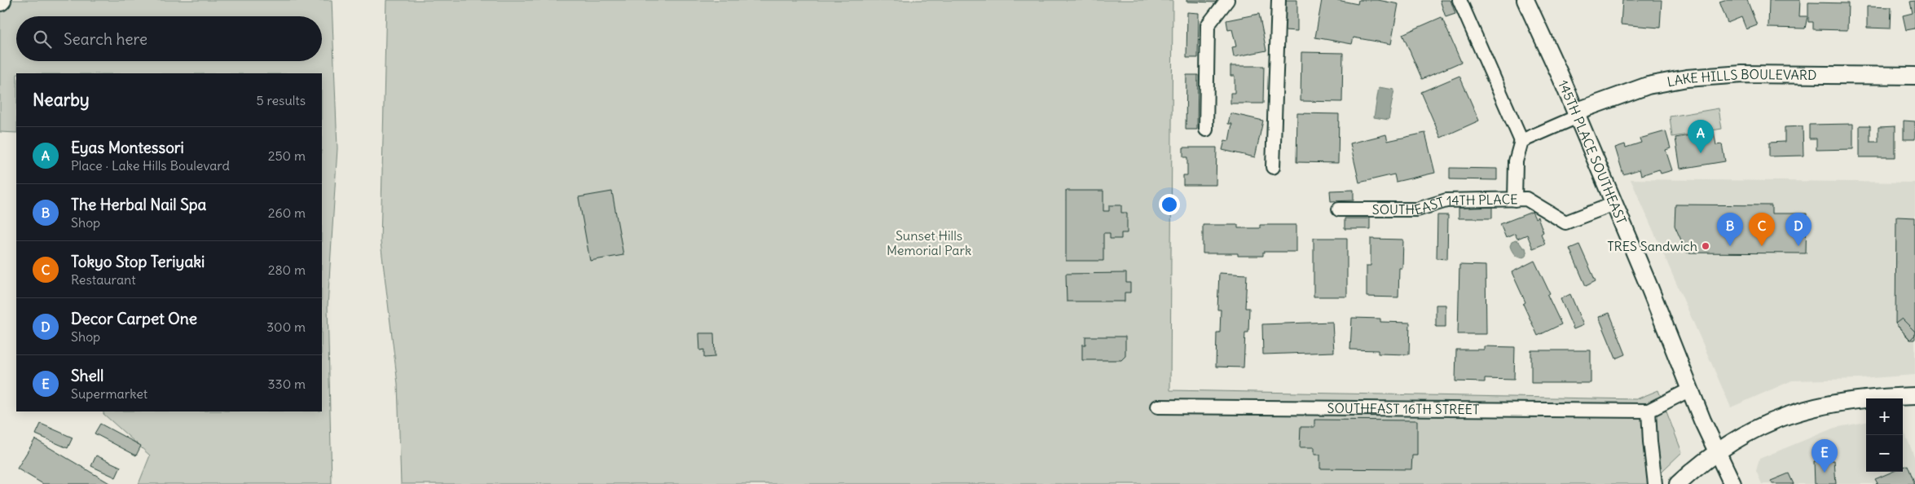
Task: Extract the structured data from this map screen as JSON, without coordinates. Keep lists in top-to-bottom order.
{
  "streets": {
    "street": [
      "LAKE HILLS BOULEVARD",
      "145TH PLACE SOUTHEAST",
      "SOUTHEAST 14TH PLACE",
      "SOUTHEAST 16TH STREET"
    ]
  },
  "crossings": [
    ["LAKE HILLS BOULEVARD", "145TH PLACE SOUTHEAST"],
    ["145TH PLACE SOUTHEAST", "SOUTHEAST 14TH PLACE"]
  ],
  "parks": ["Sunset Hills Memorial Park"],
  "places": ["TRES Sandwich"],
  "page": {
    "search": "Search here",
    "heading": ["Nearby", "5 results"],
    "pins": [
      "A",
      "B",
      "C",
      "D",
      "E"
    ],
    "list": [
      {
        "mark": "A",
        "name": "Eyas Montessori",
        "note": "Place · Lake Hills Boulevard",
        "value": "250 m"
      },
      {
        "mark": "B",
        "name": "The Herbal Nail Spa",
        "note": "Shop",
        "value": "260 m"
      },
      {
        "mark": "C",
        "name": "Tokyo Stop Teriyaki",
        "note": "Restaurant",
        "value": "280 m"
      },
      {
        "mark": "D",
        "name": "Decor Carpet One",
        "note": "Shop",
        "value": "300 m"
      },
      {
        "mark": "E",
        "name": "Shell",
        "note": "Supermarket",
        "value": "330 m"
      }
    ],
    "map_buttons": ["+", "−"]
  }
}
